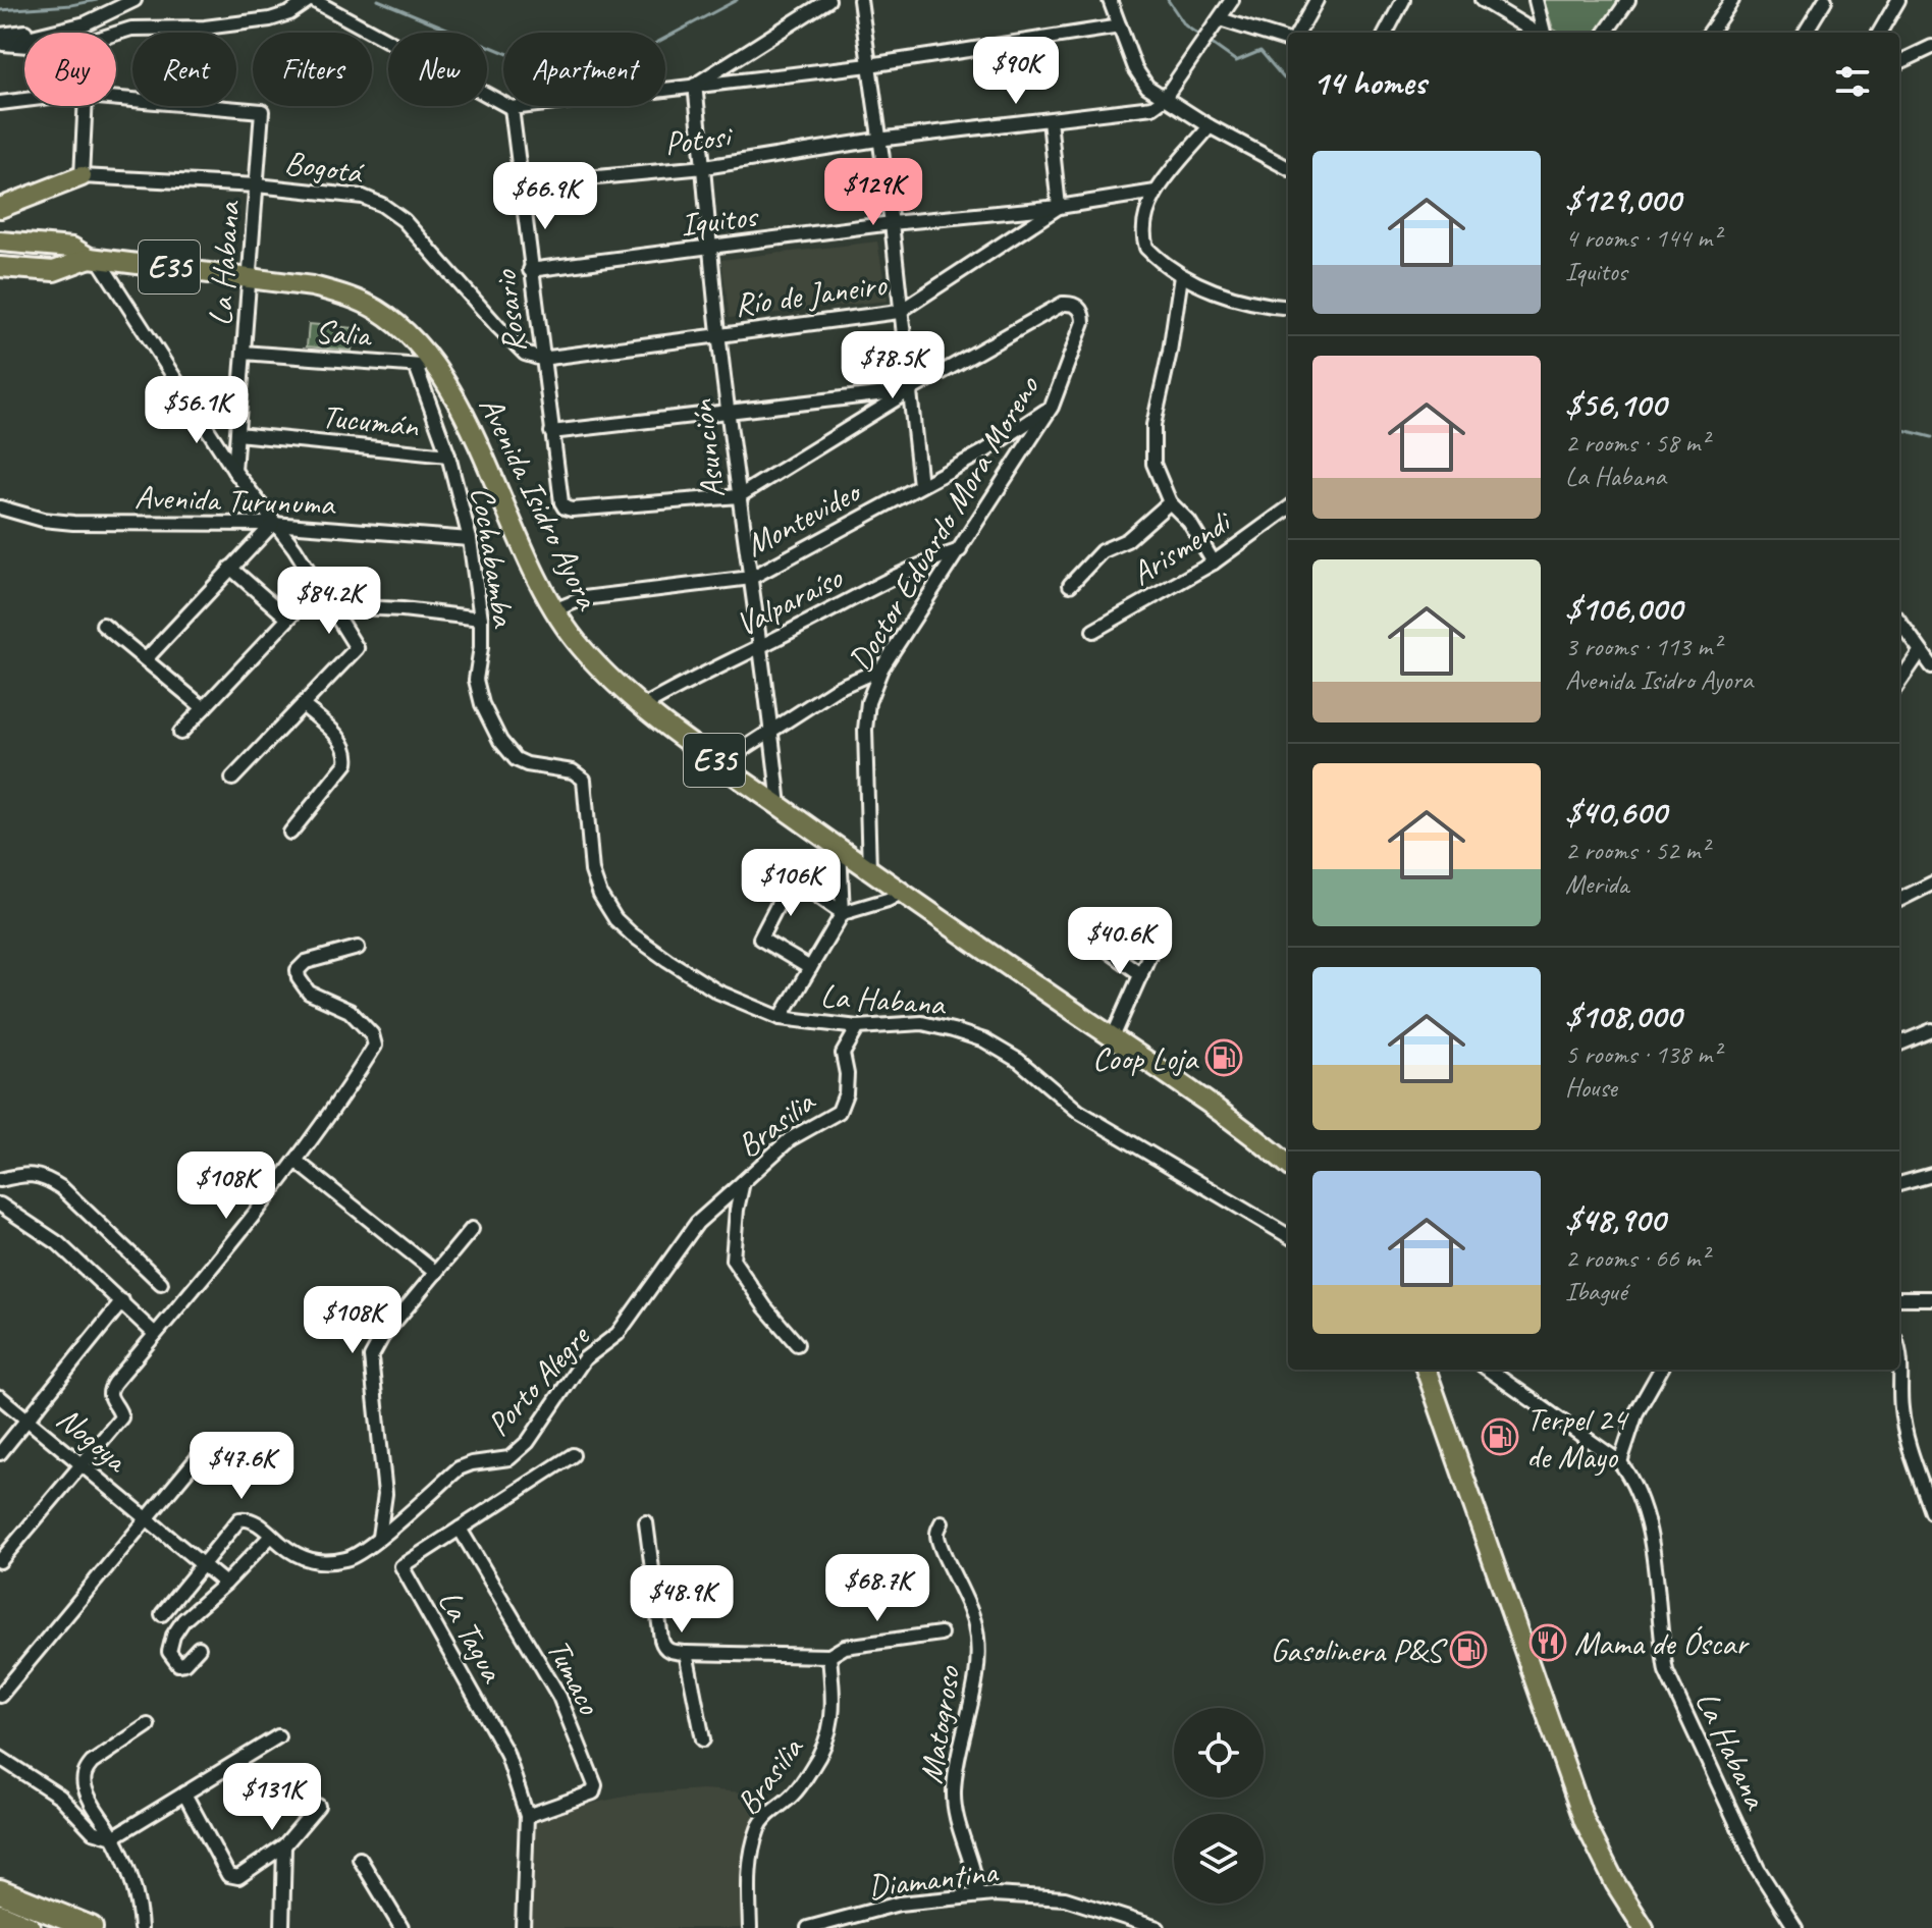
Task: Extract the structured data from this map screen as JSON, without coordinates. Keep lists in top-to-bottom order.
{
  "streets": {
    "main road": ["E35", "Avenida Isidro Ayora"],
    "street": [
      "Potosi",
      "Bogotá",
      "Iquitos",
      "La Habana",
      "Río de Janeiro",
      "Rosario",
      "Salia",
      "Tucumán",
      "Asunción",
      "Avenida Turunuma",
      "Montevideo",
      "Doctor Eduardo Mora Moreno",
      "Arismendi",
      "Cochabamba",
      "Valparaíso",
      "Brasilia",
      "Porto Alegre",
      "Nogoya",
      "La Tagua",
      "Tumaco",
      "Matogroso",
      "Diamantina"
    ]
  },
  "crossings": [
    ["Potosi", "Rosario"],
    ["Potosi", "Asunción"],
    ["Bogotá", "La Habana"],
    ["Bogotá", "Río de Janeiro"],
    ["Bogotá", "Rosario"],
    ["Iquitos", "Río de Janeiro"],
    ["Iquitos", "Rosario"],
    ["Iquitos", "Asunción"],
    ["La Habana", "Salia"],
    ["La Habana", "Tucumán"],
    ["La Habana", "Avenida Isidro Ayora"],
    ["La Habana", "Cochabamba"],
    ["La Habana", "Brasilia"],
    ["Río de Janeiro", "Rosario"],
    ["Río de Janeiro", "Asunción"],
    ["Rosario", "Asunción"],
    ["Salia", "Avenida Isidro Ayora"],
    ["Salia", "Cochabamba"],
    ["Tucumán", "Cochabamba"],
    ["Asunción", "Avenida Isidro Ayora"],
    ["Asunción", "Montevideo"],
    ["Asunción", "Valparaíso"],
    ["Avenida Turunuma", "Cochabamba"],
    ["Avenida Isidro Ayora", "Montevideo"],
    ["Avenida Isidro Ayora", "Doctor Eduardo Mora Moreno"],
    ["Avenida Isidro Ayora", "Valparaíso"],
    ["Montevideo", "Doctor Eduardo Mora Moreno"],
    ["Doctor Eduardo Mora Moreno", "Valparaíso"],
    ["Brasilia", "Porto Alegre"],
    ["Porto Alegre", "Nogoya"],
    ["La Tagua", "Tumaco"],
    ["Matogroso", "Diamantina"]
  ],
  "places": {
    "fuel station": ["Coop Loja", "Terpel 24 de Mayo", "Gasolinera P&S"],
    "restaurant": ["Mama de Óscar"]
  },
  "page": {
    "chip": [
      "Buy",
      "Rent",
      "Filters",
      "New",
      "Apartment"
    ],
    "heading": "14 homes",
    "price": [
      "$90K",
      "$129K",
      "$66.9K",
      "$78.5K",
      "$56.1K",
      "$84.2K",
      "$106K",
      "$40.6K",
      "$108K",
      "$108K",
      "$47.6K",
      "$68.7K",
      "$48.9K",
      "$131K"
    ],
    "list": [
      {
        "name": "$129,000",
        "note": "4 rooms · 144 m² · Iquitos"
      },
      {
        "name": "$56,100",
        "note": "2 rooms · 58 m² · La Habana"
      },
      {
        "name": "$106,000",
        "note": "3 rooms · 113 m² · Avenida Isidro Ayora"
      },
      {
        "name": "$40,600",
        "note": "2 rooms · 52 m² · Merida"
      },
      {
        "name": "$108,000",
        "note": "5 rooms · 138 m² · House"
      },
      {
        "name": "$48,900",
        "note": "2 rooms · 66 m² · Ibagué"
      }
    ]
  }
}
